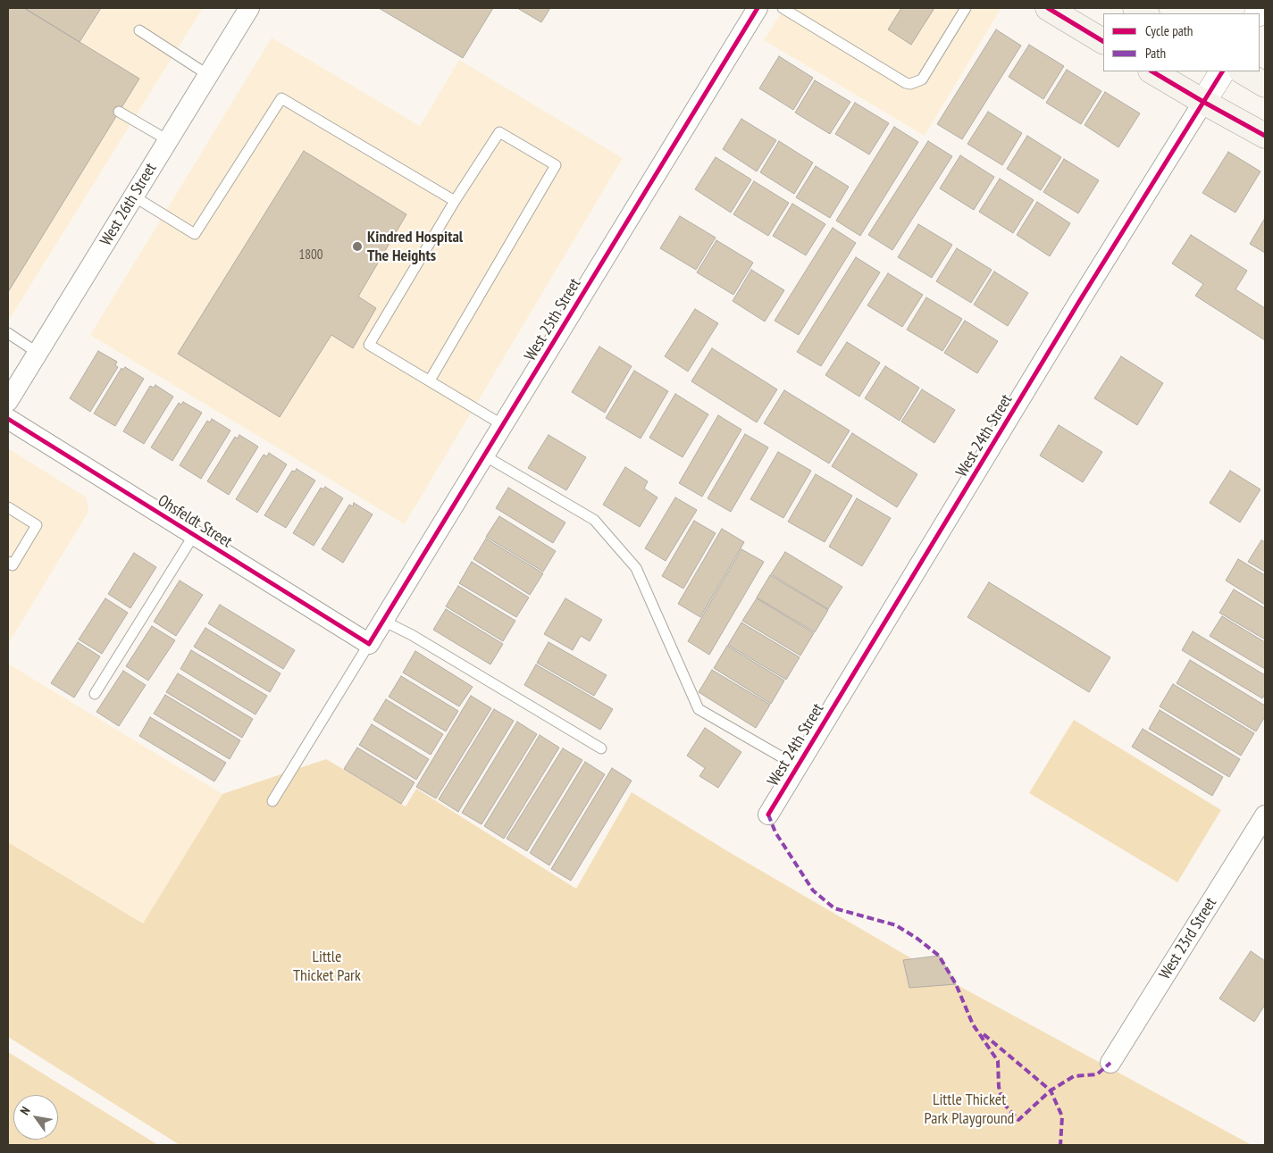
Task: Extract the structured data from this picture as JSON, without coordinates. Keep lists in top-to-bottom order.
{
  "streets": {
    "street": [
      "West 26th Street",
      "West 25th Street",
      "West 24th Street",
      "Ohsfeldt Street",
      "West 23rd Street"
    ]
  },
  "crossings": [
    ["West 25th Street", "Ohsfeldt Street"]
  ],
  "parks": ["Little Thicket Park", "Little Thicket Park Playground"],
  "places": ["Kindred Hospital The Heights"],
  "house_numbers": ["1800"],
  "legend": ["Cycle path", "Path"],
  "north": "top left"
}
